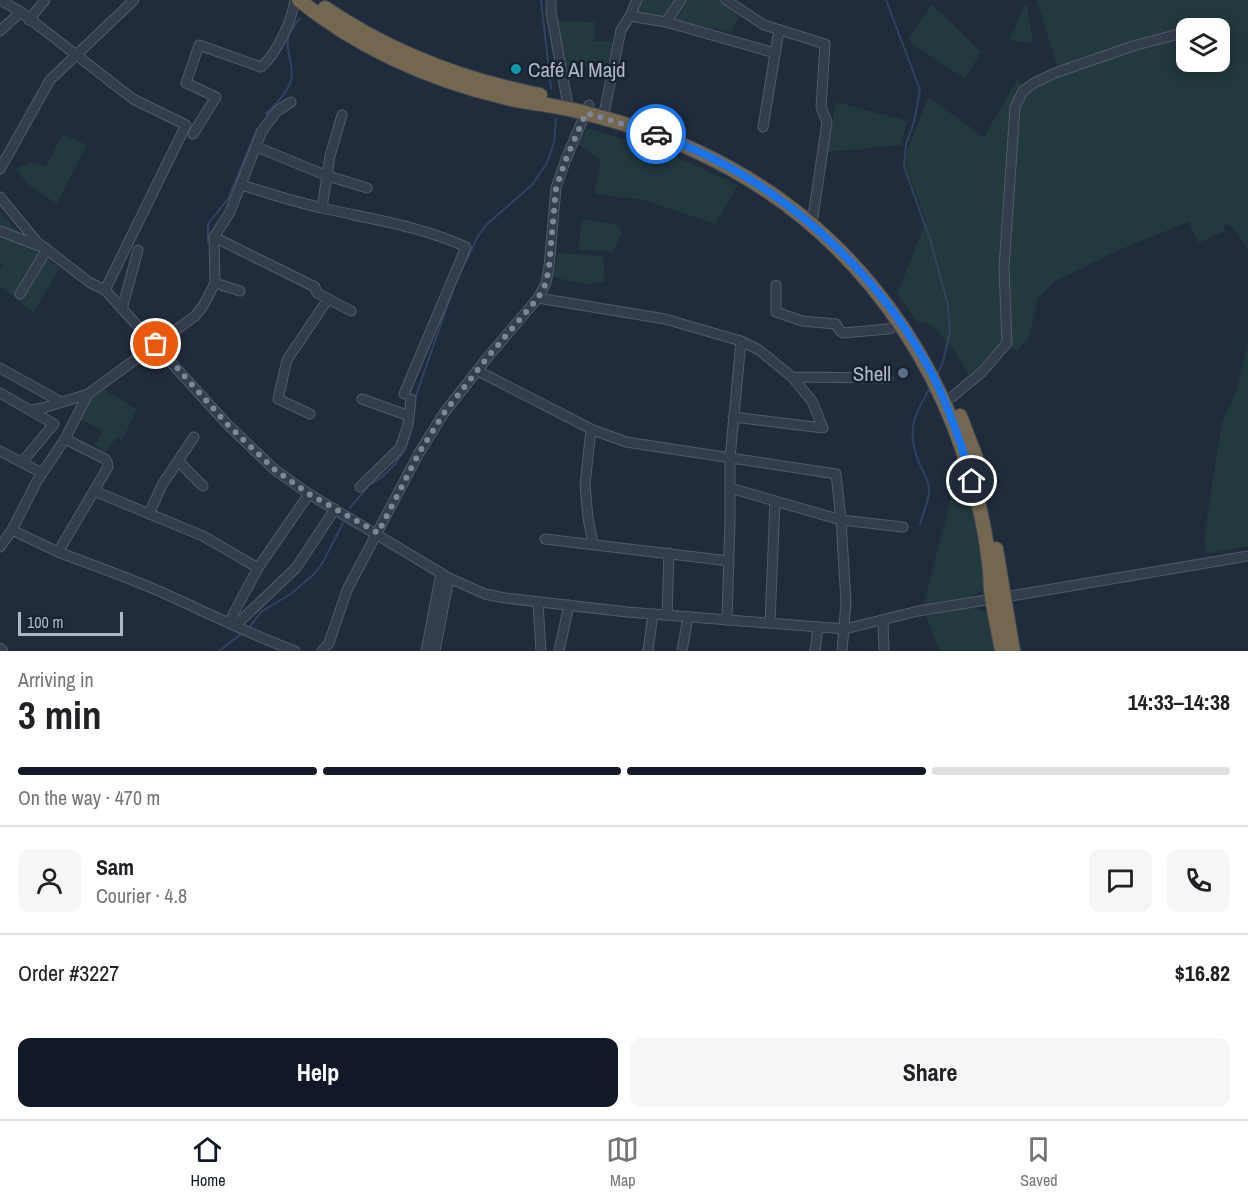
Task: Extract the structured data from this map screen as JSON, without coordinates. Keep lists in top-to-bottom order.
{
  "places": ["Café Al Majd", "Shell"],
  "scale_bar": "100 m",
  "page": {
    "scale": "100 m",
    "heading": ["3 min", "Arriving in", "14:33–14:38"],
    "panel": [
      "Sam",
      "Courier · 4.8",
      "Order #3227",
      "$16.82"
    ],
    "bar": "On the way · 470 m",
    "buttons": ["Help", "Share"],
    "tabs": ["Home", "Map", "Saved"]
  }
}
